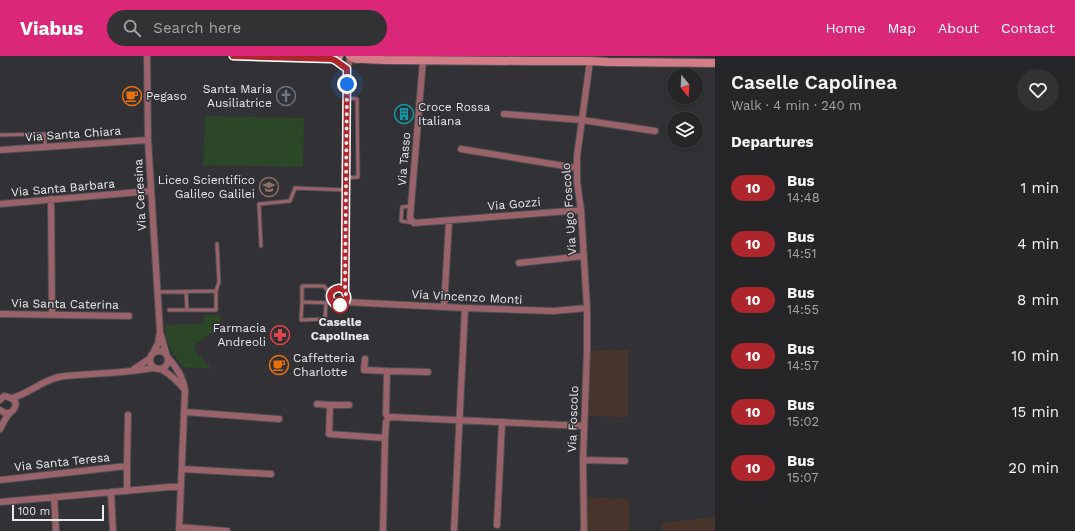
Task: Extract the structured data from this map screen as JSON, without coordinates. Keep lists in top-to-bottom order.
{
  "streets": {
    "street": [
      "Via Santa Chiara",
      "Via Tasso",
      "Via Santa Barbara",
      "Via Ceresina",
      "Via Gozzi",
      "Via Ugo Foscolo",
      "Via Vincenzo Monti",
      "Via Santa Caterina",
      "Via Foscolo",
      "Via Santa Teresa"
    ]
  },
  "crossings": [
    ["Via Santa Chiara", "Via Ceresina"],
    ["Via Tasso", "Via Gozzi"],
    ["Via Santa Barbara", "Via Ceresina"],
    ["Via Gozzi", "Via Ugo Foscolo"],
    ["Via Ugo Foscolo", "Via Vincenzo Monti"],
    ["Via Ugo Foscolo", "Via Foscolo"],
    ["Via Vincenzo Monti", "Via Foscolo"]
  ],
  "places": {
    "cafe": ["Pegaso", "Caffetteria Charlotte"],
    "church": ["Santa Maria Ausiliatrice"],
    "building": ["Croce Rossa Italiana"],
    "school or university": ["Liceo Scientifico Galileo Galilei"],
    "other": ["Caselle Capolinea"],
    "pharmacy": ["Farmacia Andreoli"]
  },
  "lines": ["bus line 10"],
  "scale_bar": "100 m",
  "north": "bottom",
  "page": {
    "header": "Viabus",
    "search": "Search here",
    "nav": [
      "Home",
      "Map",
      "About",
      "Contact"
    ],
    "heading": [
      ["Caselle Capolinea", "Walk · 4 min · 240 m"],
      "Departures"
    ],
    "list": [
      {
        "mark": "10",
        "name": "Bus",
        "note": "14:48",
        "value": "1 min"
      },
      {
        "mark": "10",
        "name": "Bus",
        "note": "14:51",
        "value": "4 min"
      },
      {
        "mark": "10",
        "name": "Bus",
        "note": "14:55",
        "value": "8 min"
      },
      {
        "mark": "10",
        "name": "Bus",
        "note": "14:57",
        "value": "10 min"
      },
      {
        "mark": "10",
        "name": "Bus",
        "note": "15:02",
        "value": "15 min"
      },
      {
        "mark": "10",
        "name": "Bus",
        "note": "15:07",
        "value": "20 min"
      }
    ],
    "scale": "100 m"
  }
}
